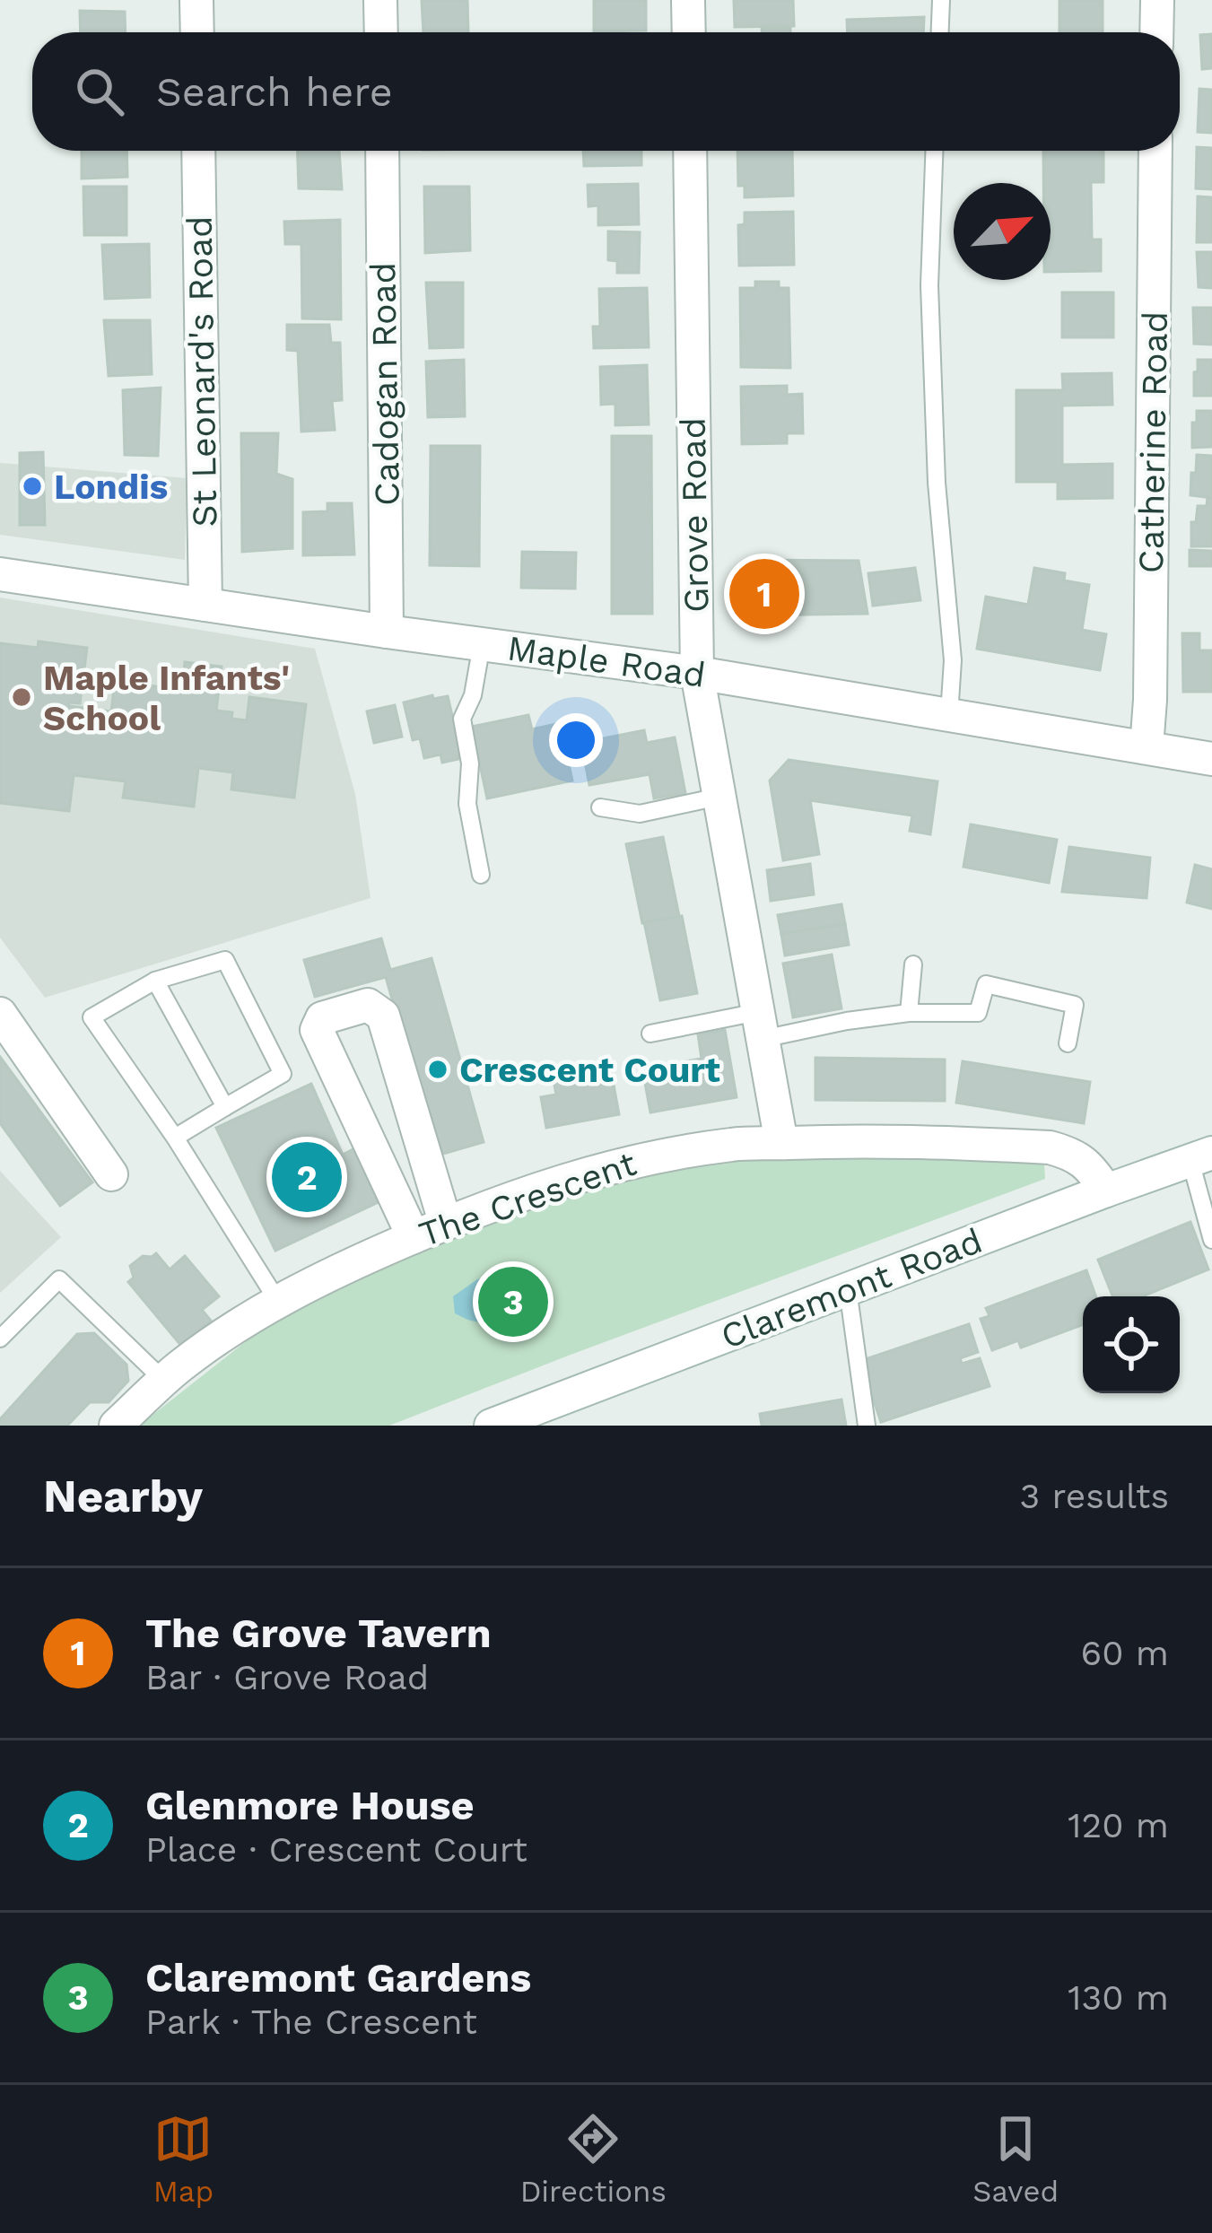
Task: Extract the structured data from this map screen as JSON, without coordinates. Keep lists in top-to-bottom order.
{
  "streets": {
    "street": [
      "St Leonard's Road",
      "Cadogan Road",
      "Catherine Road",
      "Grove Road",
      "Maple Road",
      "The Crescent",
      "Claremont Road"
    ]
  },
  "crossings": [
    ["St Leonard's Road", "Maple Road"],
    ["Cadogan Road", "Maple Road"],
    ["Catherine Road", "Maple Road"],
    ["Grove Road", "Maple Road"],
    ["Grove Road", "The Crescent"],
    ["The Crescent", "Claremont Road"]
  ],
  "places": ["Londis", "Maple Infants' School", "Crescent Court"],
  "north": "top right",
  "page": {
    "search": "Search here",
    "pins": ["1", "2", "3"],
    "heading": ["Nearby", "3 results"],
    "list": [
      {
        "mark": "1",
        "name": "The Grove Tavern",
        "note": "Bar · Grove Road",
        "value": "60 m"
      },
      {
        "mark": "2",
        "name": "Glenmore House",
        "note": "Place · Crescent Court",
        "value": "120 m"
      },
      {
        "mark": "3",
        "name": "Claremont Gardens",
        "note": "Park · The Crescent",
        "value": "130 m"
      }
    ],
    "nav": ["Map", "Directions", "Saved"]
  }
}
